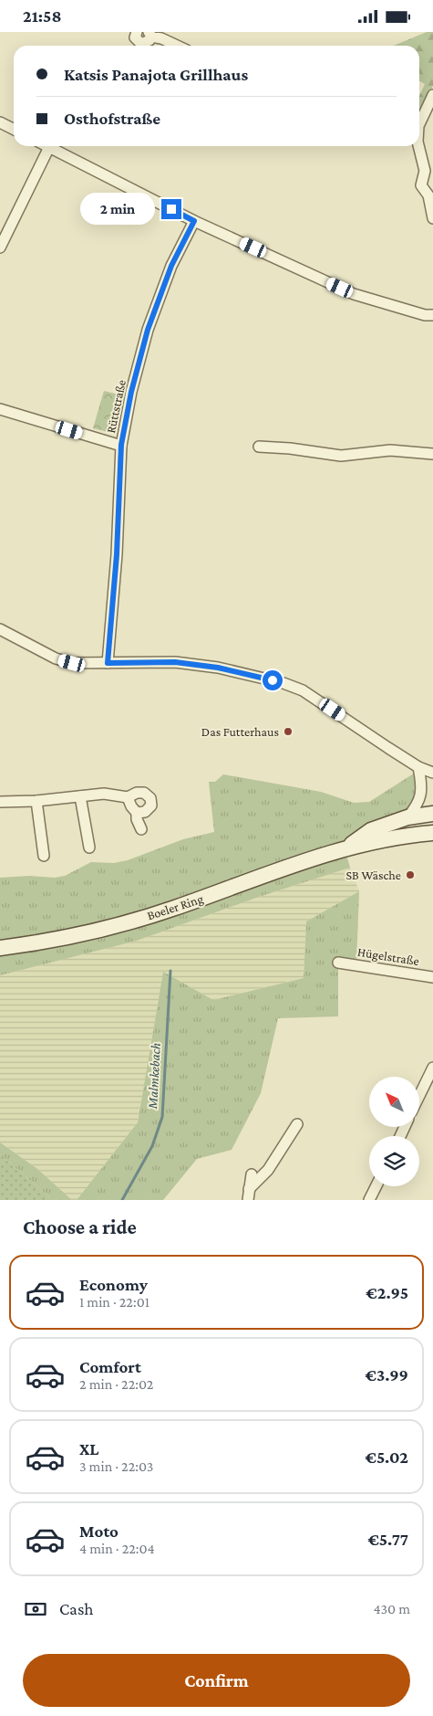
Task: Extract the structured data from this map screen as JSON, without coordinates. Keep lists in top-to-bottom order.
{
  "streets": {
    "main road": ["Boeler Ring"],
    "street": ["Rüttstraße", "Hügelstraße"]
  },
  "water": ["Malmkebach"],
  "places": ["Das Futterhaus", "SB Wäsche"],
  "north": "top left",
  "page": {
    "status": "21:58",
    "banner": ["Katsis Panajota Grillhaus", "Osthofstraße"],
    "bubble": "2 min",
    "heading": "Choose a ride",
    "list": [
      {
        "name": "Economy",
        "note": "1 min · 22:01",
        "value": "€2.95"
      },
      {
        "name": "Comfort",
        "note": "2 min · 22:02",
        "value": "€3.99"
      },
      {
        "name": "XL",
        "note": "3 min · 22:03",
        "value": "€5.02"
      },
      {
        "name": "Moto",
        "note": "4 min · 22:04",
        "value": "€5.77"
      }
    ],
    "pay": ["Cash", "430 m"],
    "buttons": "Confirm"
  }
}
